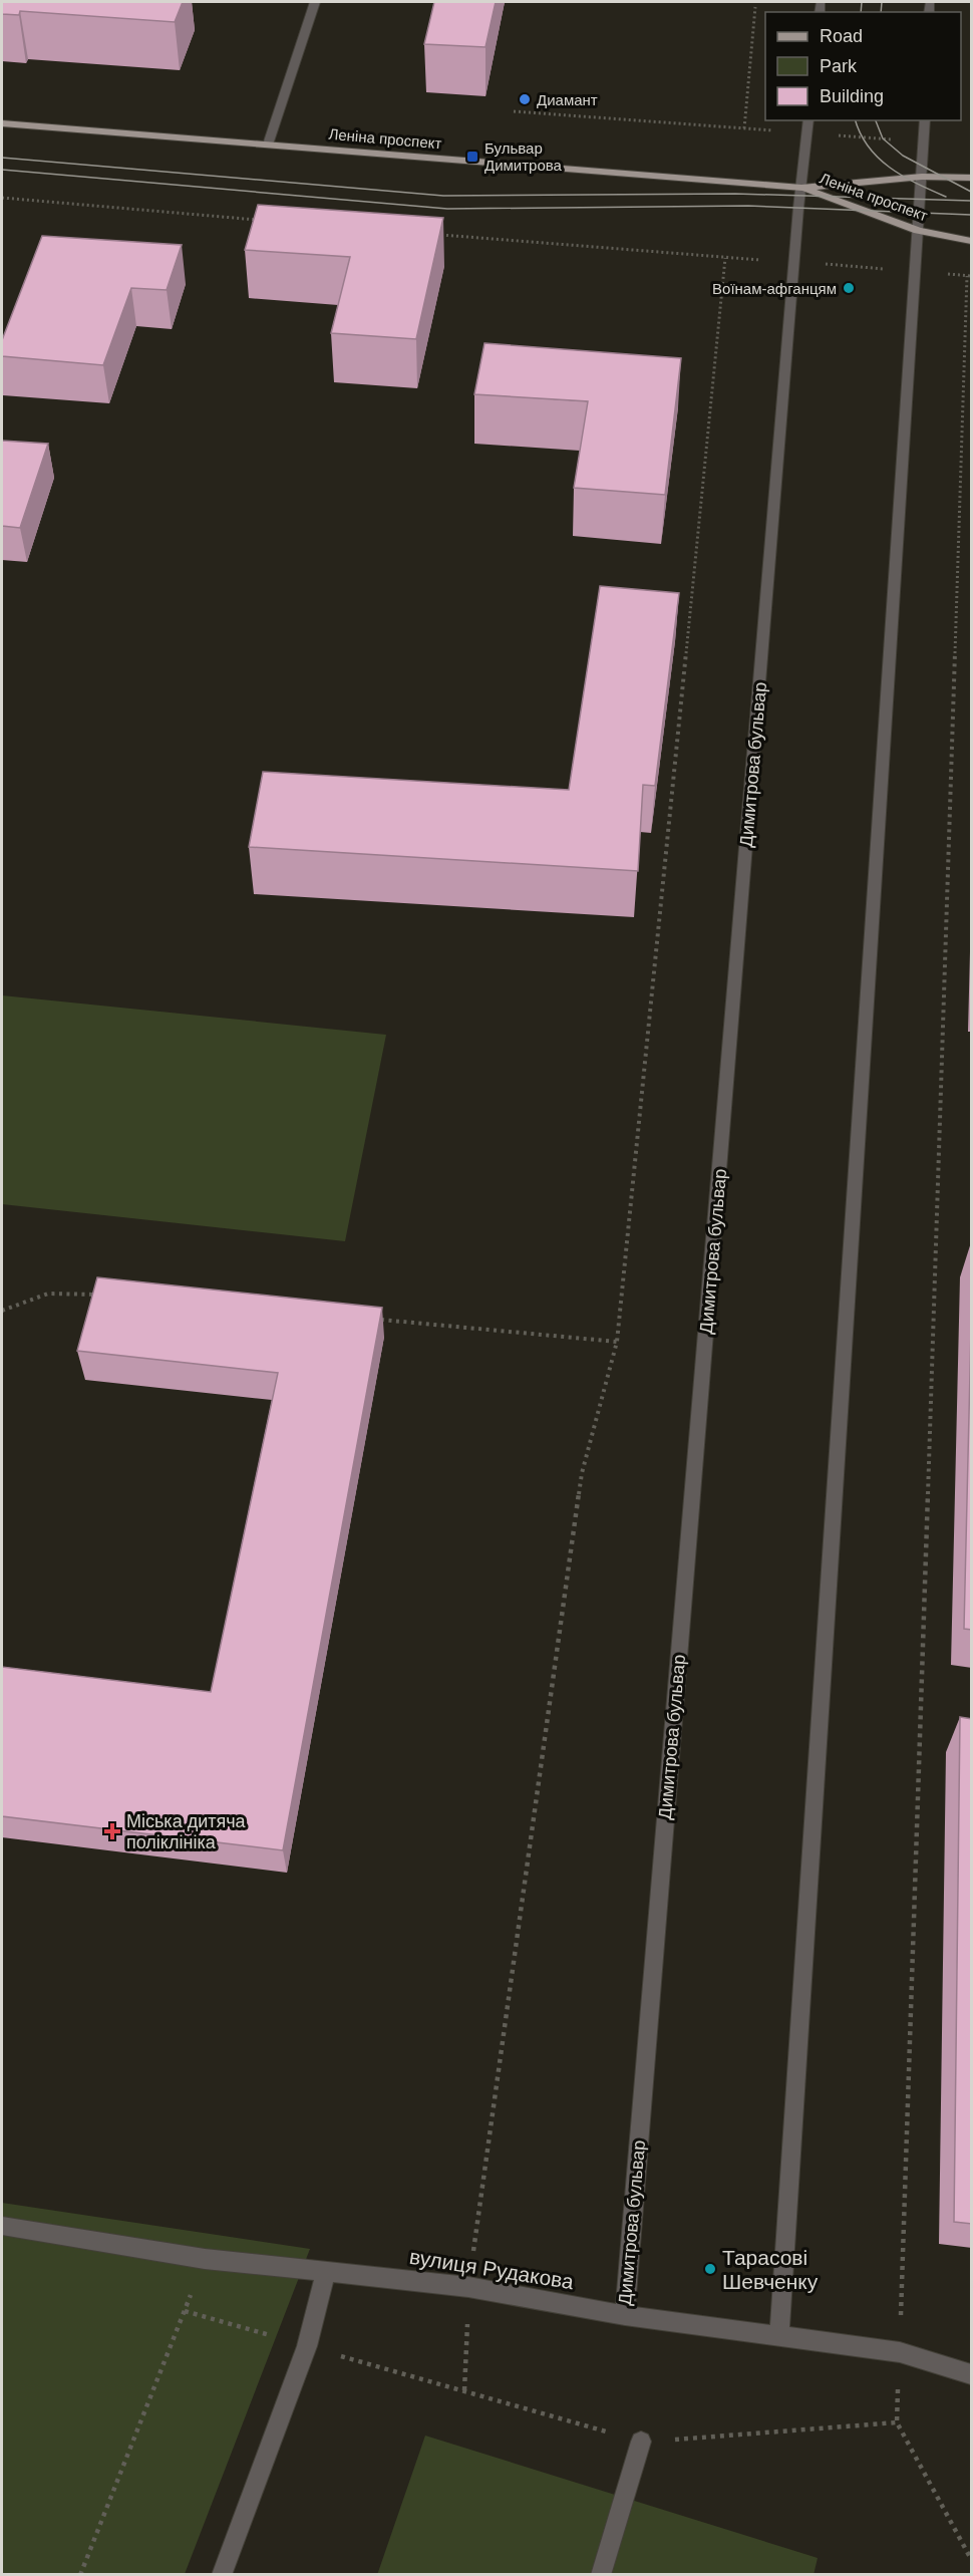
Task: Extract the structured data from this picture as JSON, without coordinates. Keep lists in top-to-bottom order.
{
  "streets": {
    "main road": ["Леніна проспект"],
    "street": ["Димитрова бульвар", "вулиця Рудакова"]
  },
  "crossings": [
    ["Леніна проспект", "Димитрова бульвар"],
    ["Димитрова бульвар", "вулиця Рудакова"]
  ],
  "places": {
    "other": ["Диамант", "Воїнам-афганцям", "Тарасові Шевченку"],
    "transit": ["Бульвар Димитрова"],
    "health": ["Міська дитяча поліклініка"]
  },
  "legend": ["Road", "Park", "Building"]
}
